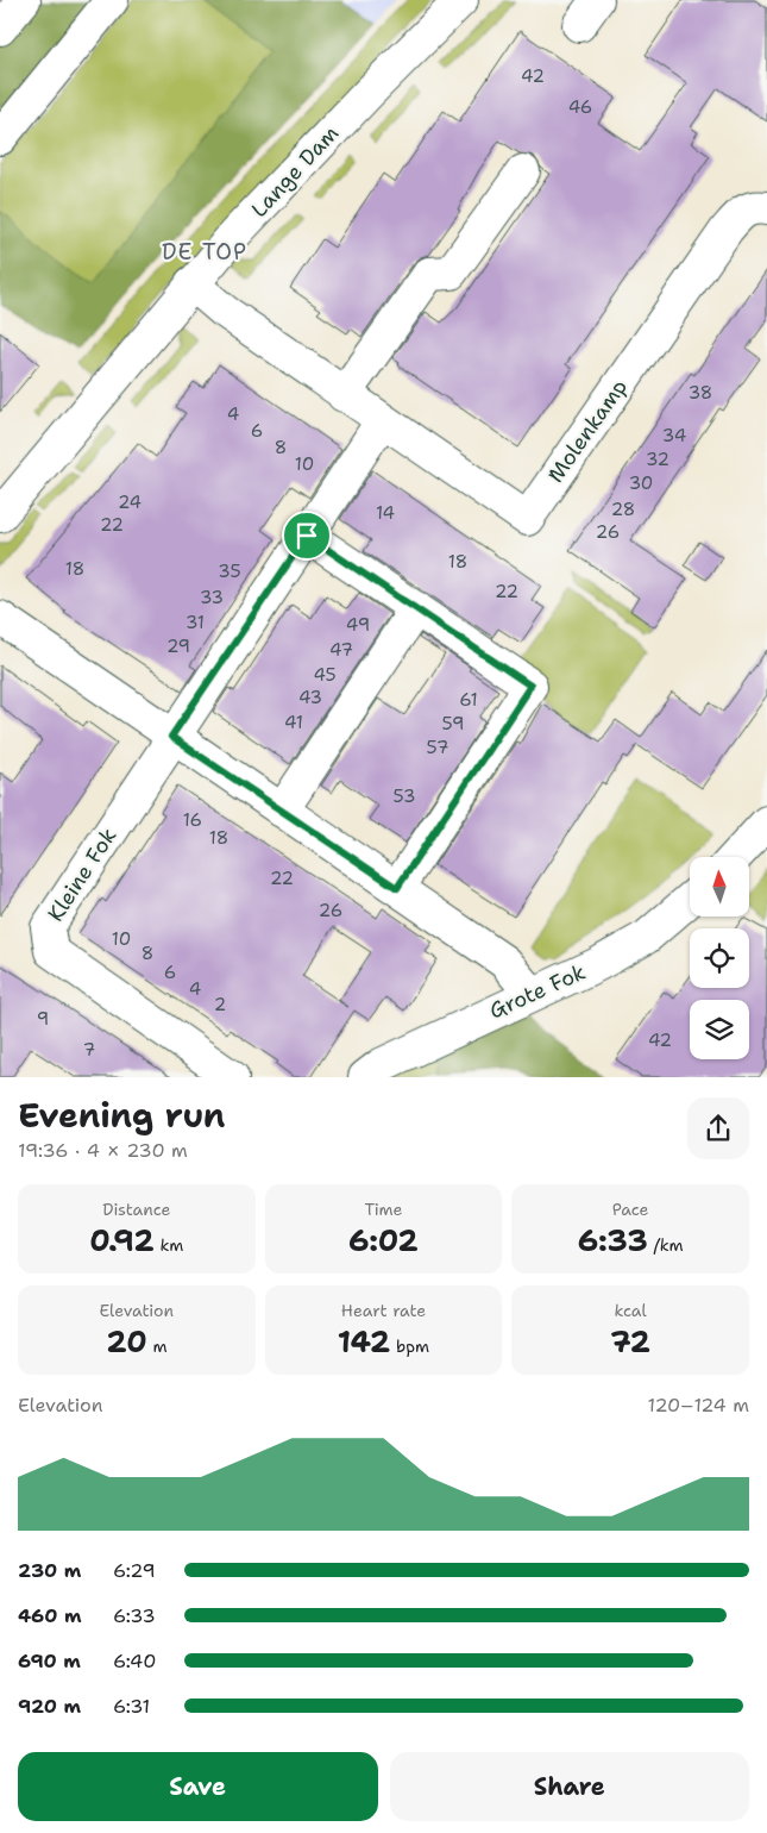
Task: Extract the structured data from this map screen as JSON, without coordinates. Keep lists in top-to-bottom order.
{
  "streets": {
    "street": [
      "Lange Dam",
      "Molenkamp",
      "Kleine Fok",
      "Grote Fok"
    ]
  },
  "crossings": [
    ["Lange Dam", "Molenkamp"]
  ],
  "districts": ["DE TOP"],
  "house_numbers": [
    "42",
    "46",
    "38",
    "4",
    "6",
    "34",
    "8",
    "32",
    "10",
    "30",
    "24",
    "28",
    "14",
    "22",
    "26",
    "18",
    "18",
    "35",
    "22",
    "33",
    "31",
    "49",
    "29",
    "47",
    "45",
    "43",
    "61",
    "41",
    "59",
    "57",
    "53",
    "16",
    "18",
    "22",
    "26",
    "10",
    "8",
    "6",
    "4",
    "2",
    "9",
    "42",
    "7"
  ],
  "north": "top",
  "page": {
    "heading": ["Evening run", "19:36 · 4 × 230 m"],
    "stats": [
      ["Distance", "0.92 km"],
      ["Time", "6:02"],
      ["Pace", "6:33 /km"],
      ["Elevation", "20 m"],
      ["Heart rate", "142 bpm"],
      ["kcal", "72"]
    ],
    "chart": ["Elevation", "120–124 m"],
    "list": [
      {
        "name": "230 m",
        "note": "6:29"
      },
      {
        "name": "460 m",
        "note": "6:33"
      },
      {
        "name": "690 m",
        "note": "6:40"
      },
      {
        "name": "920 m",
        "note": "6:31"
      }
    ],
    "buttons": ["Save", "Share"]
  }
}
